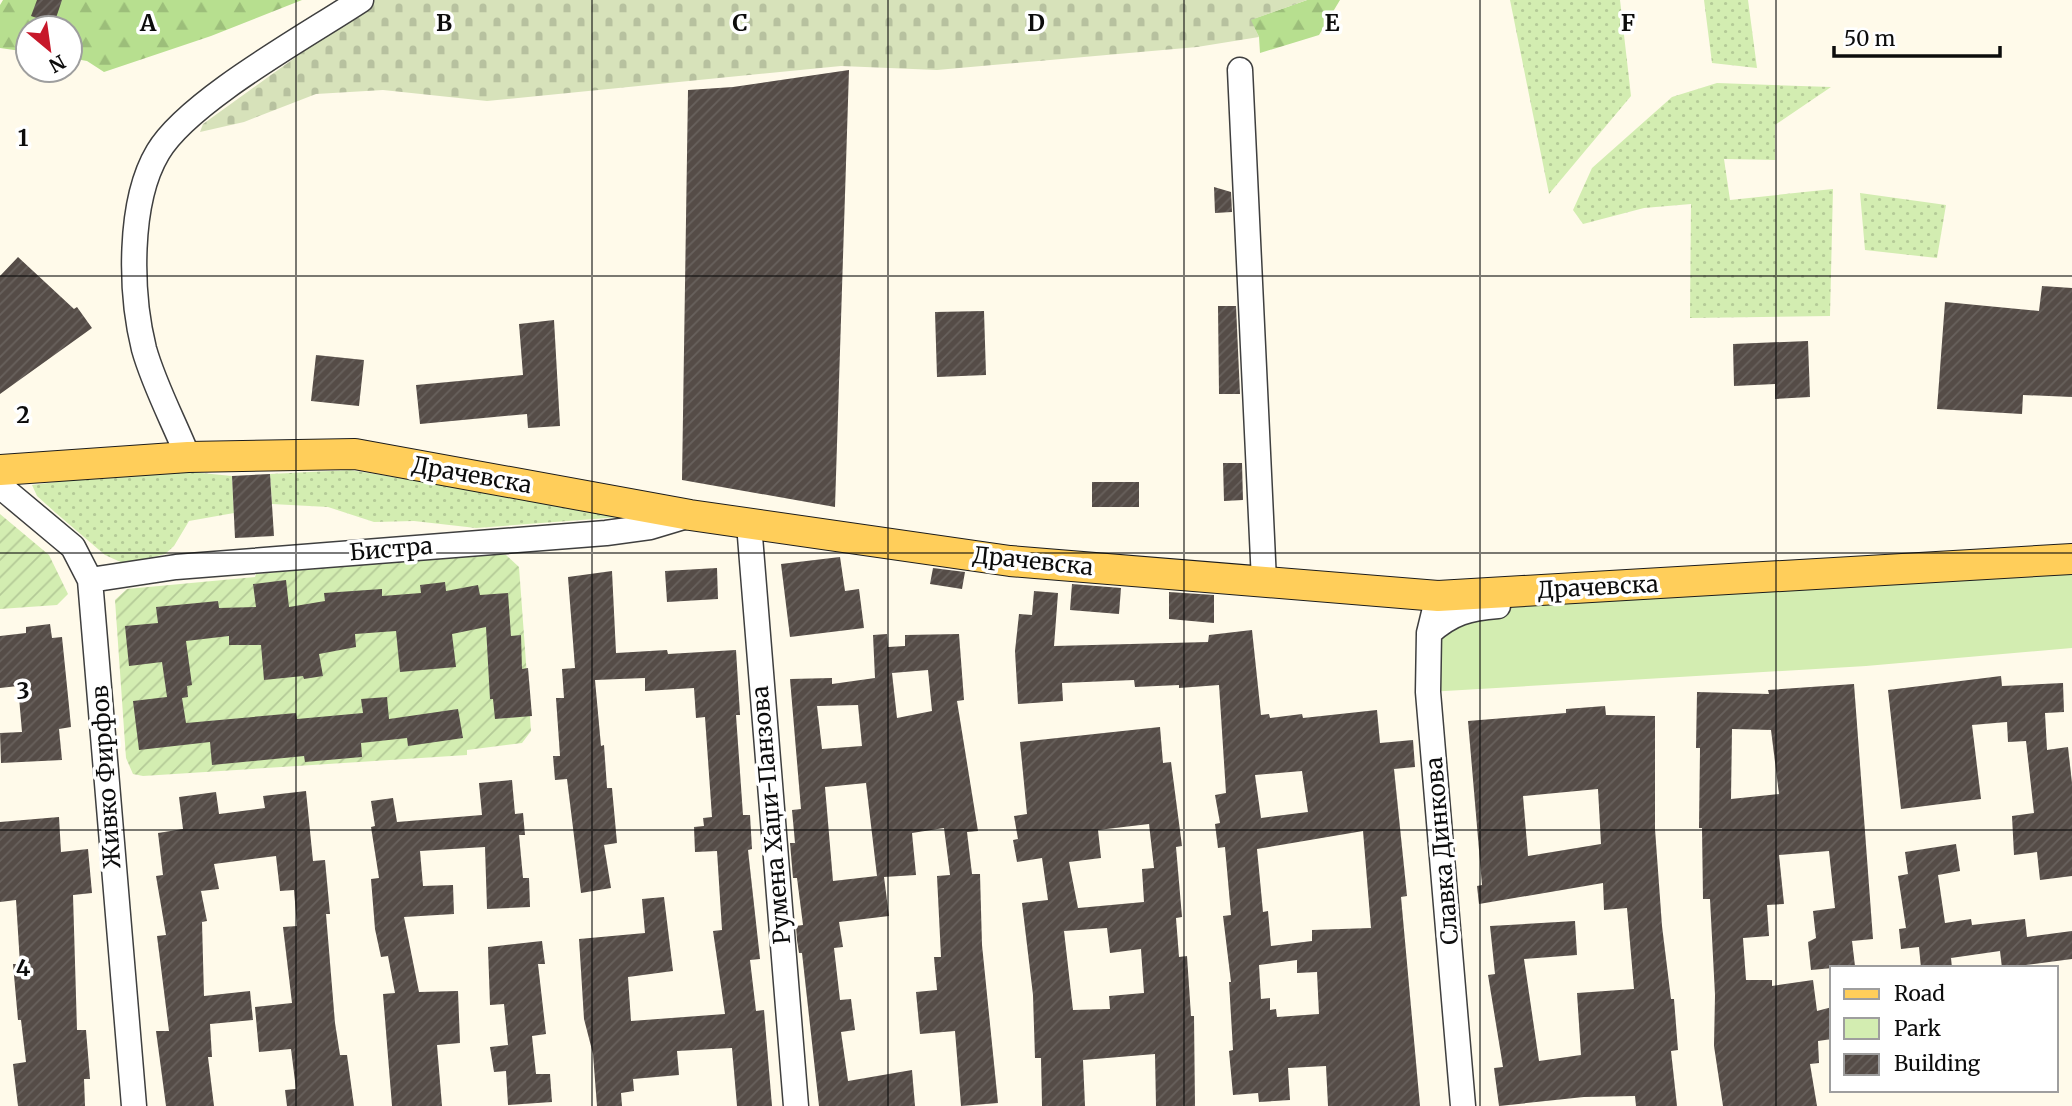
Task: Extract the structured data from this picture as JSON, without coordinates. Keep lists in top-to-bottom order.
{
  "streets": {
    "main road": ["Драчевска"],
    "street": [
      "Бистра",
      "Живко Фирфов",
      "Румена Хаџи-Панзова",
      "Славка Динкова"
    ]
  },
  "crossings": [
    ["Драчевска", "Бистра"],
    ["Драчевска", "Румена Хаџи-Панзова"],
    ["Драчевска", "Славка Динкова"],
    ["Бистра", "Живко Фирфов"]
  ],
  "legend": ["Road", "Park", "Building"],
  "scale_bar": "50 m",
  "north": "bottom right",
  "grid": {
    "columns": [
      "A",
      "B",
      "C",
      "D",
      "E",
      "F"
    ],
    "rows": [
      "1",
      "2",
      "3",
      "4"
    ]
  }
}
